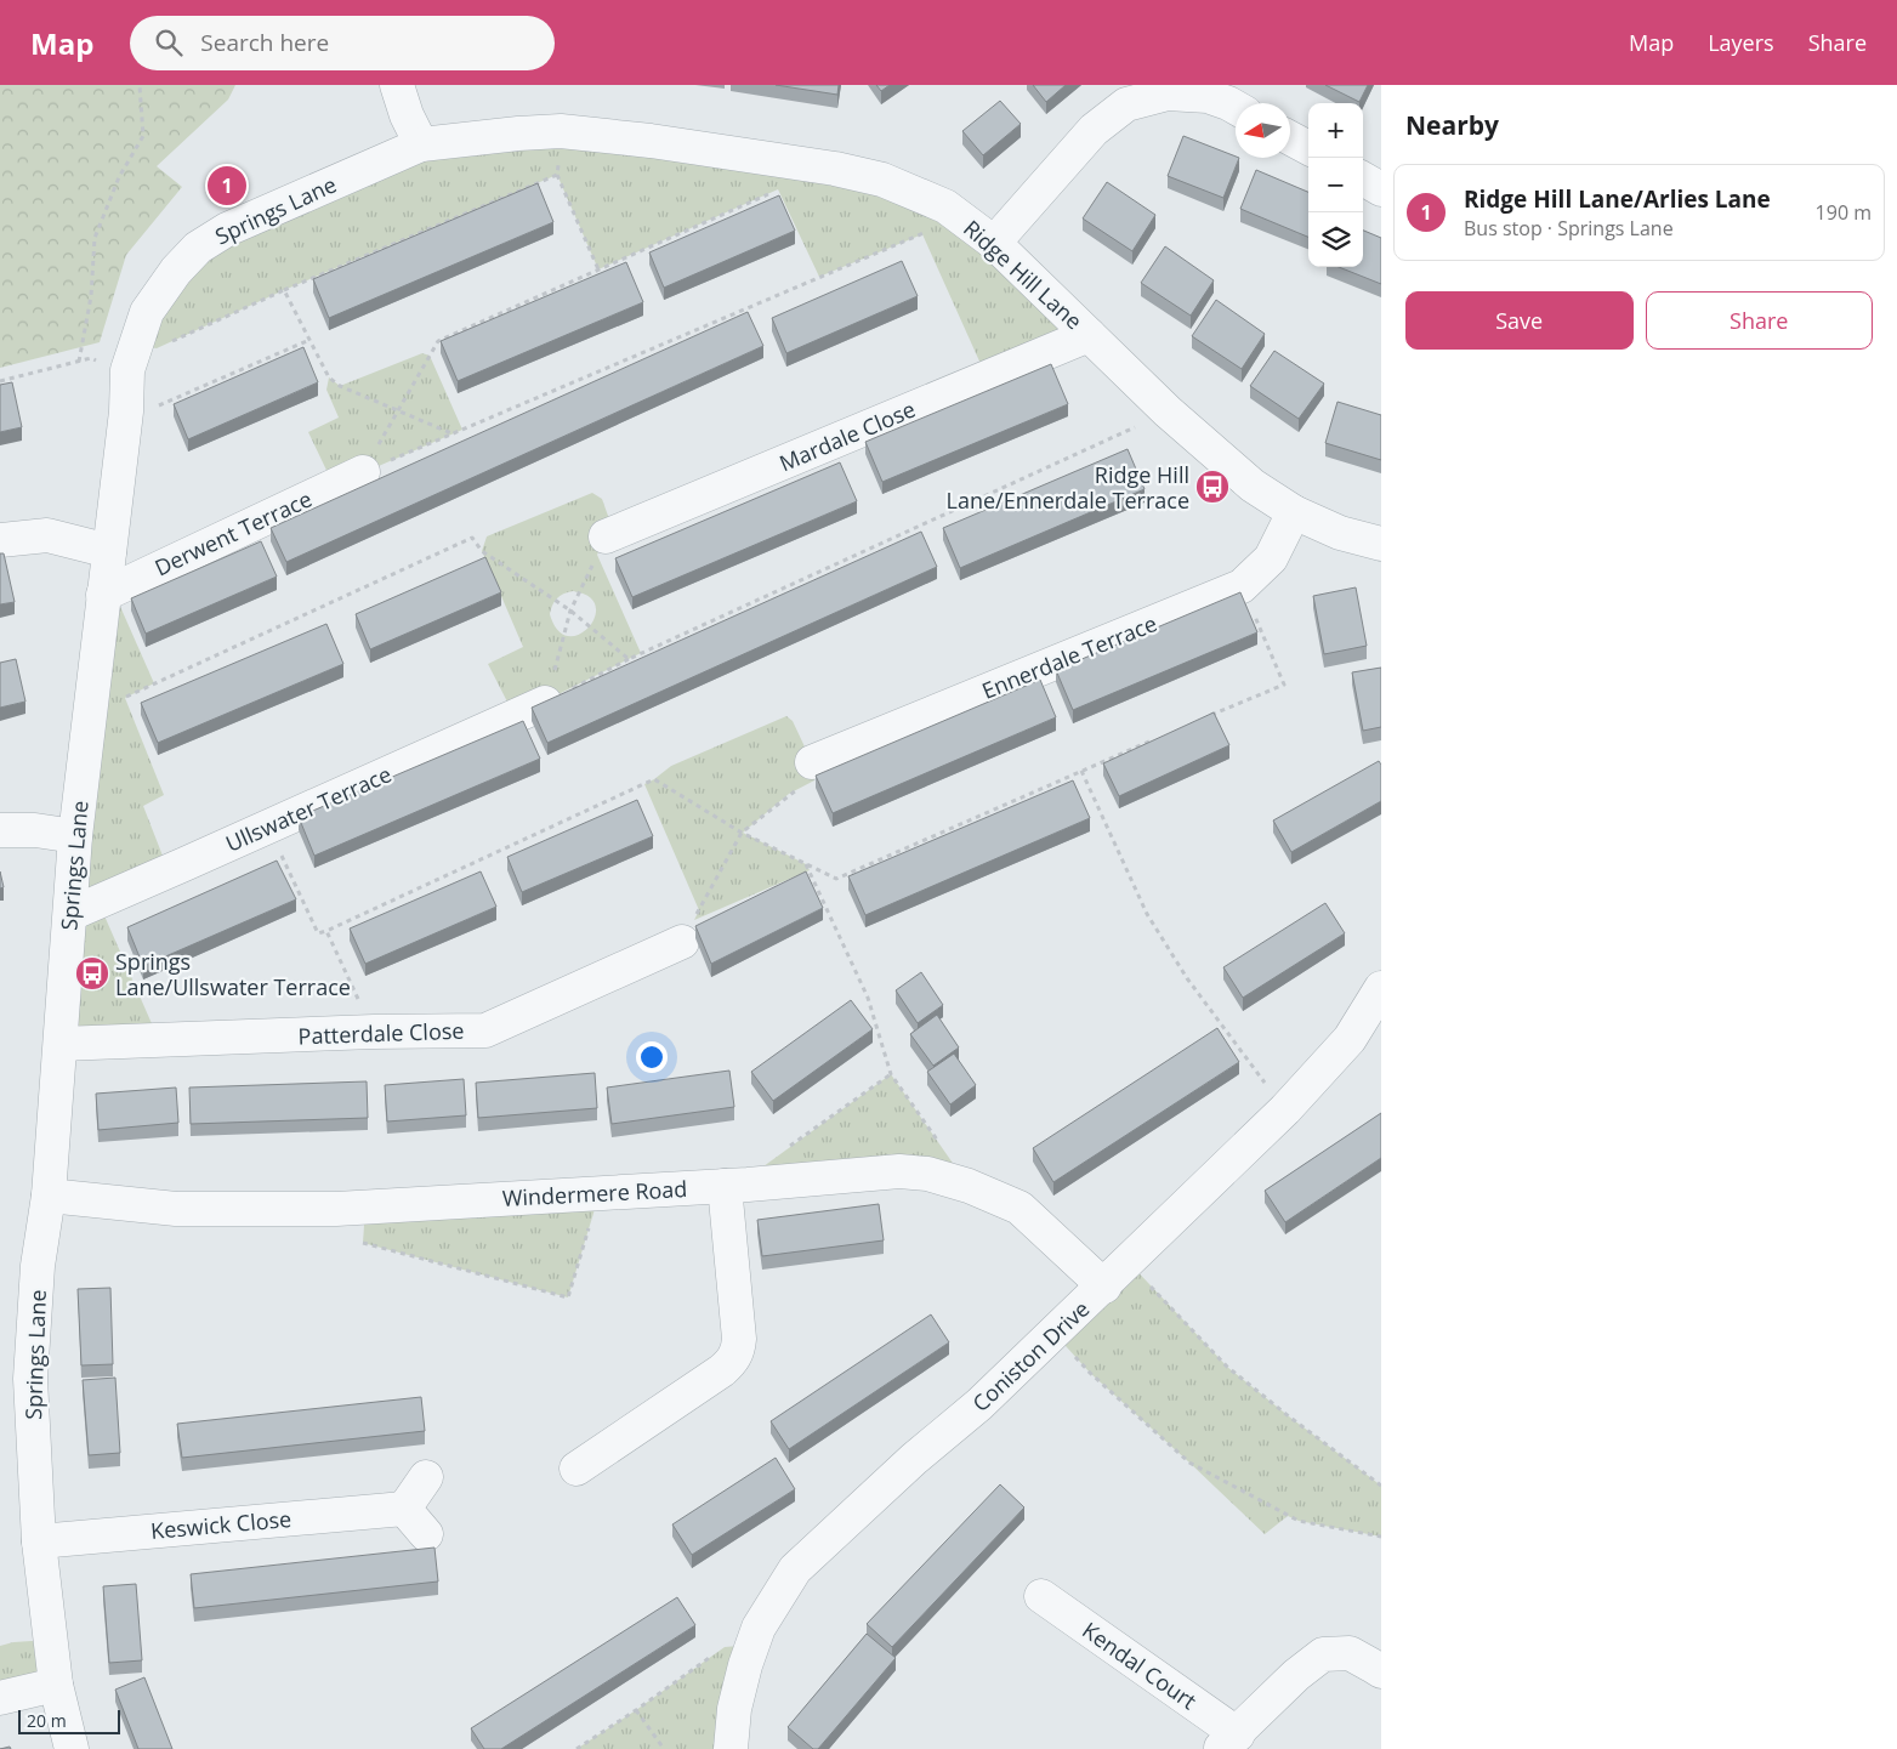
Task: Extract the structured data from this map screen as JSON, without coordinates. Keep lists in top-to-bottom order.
{
  "streets": {
    "street": [
      "Springs Lane",
      "Ridge Hill Lane",
      "Mardale Close",
      "Derwent Terrace",
      "Ennerdale Terrace",
      "Ullswater Terrace",
      "Patterdale Close",
      "Windermere Road",
      "Coniston Drive",
      "Keswick Close",
      "Kendal Court"
    ]
  },
  "crossings": [
    ["Springs Lane", "Ridge Hill Lane"],
    ["Springs Lane", "Derwent Terrace"],
    ["Springs Lane", "Ullswater Terrace"],
    ["Springs Lane", "Patterdale Close"],
    ["Springs Lane", "Windermere Road"],
    ["Springs Lane", "Keswick Close"],
    ["Ridge Hill Lane", "Mardale Close"],
    ["Ridge Hill Lane", "Ennerdale Terrace"],
    ["Windermere Road", "Coniston Drive"]
  ],
  "places": {
    "bus stop": ["Ridge Hill Lane/Ennerdale Terrace", "Springs Lane/Ullswater Terrace"]
  },
  "scale_bar": "20 m",
  "north": "left",
  "page": {
    "header": "Map",
    "search": "Search here",
    "nav": ["Map", "Layers", "Share"],
    "heading": "Nearby",
    "map_buttons": ["+", "−"],
    "pins": "1",
    "list": [
      {
        "mark": "1",
        "name": "Ridge Hill Lane/Arlies Lane",
        "note": "Bus stop · Springs Lane",
        "value": "190 m"
      }
    ],
    "buttons": ["Save", "Share"],
    "scale": "20 m"
  }
}
